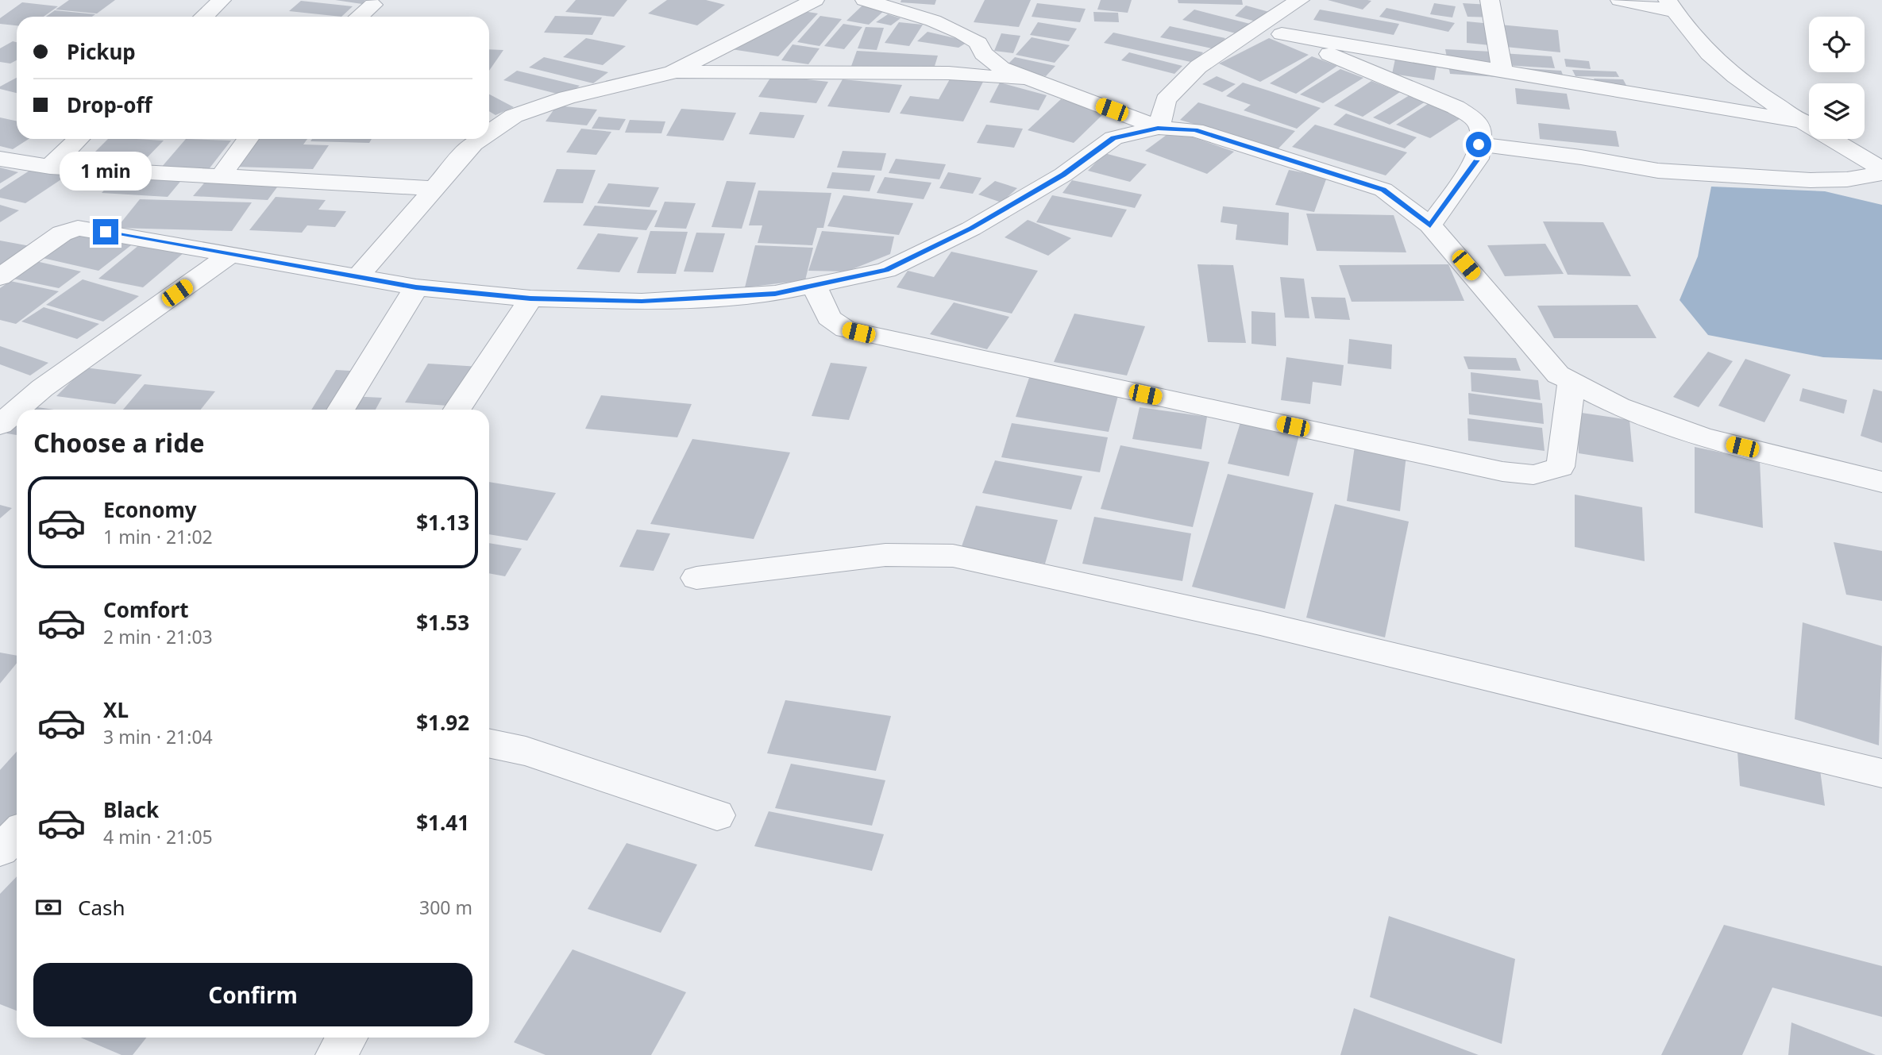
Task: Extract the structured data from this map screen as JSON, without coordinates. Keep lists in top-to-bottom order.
{
  "page": {
    "banner": ["Pickup", "Drop-off"],
    "bubble": "1 min",
    "heading": "Choose a ride",
    "list": [
      {
        "name": "Economy",
        "note": "1 min · 21:02",
        "value": "$1.13"
      },
      {
        "name": "Comfort",
        "note": "2 min · 21:03",
        "value": "$1.53"
      },
      {
        "name": "XL",
        "note": "3 min · 21:04",
        "value": "$1.92"
      },
      {
        "name": "Black",
        "note": "4 min · 21:05",
        "value": "$1.41"
      }
    ],
    "pay": ["Cash", "300 m"],
    "buttons": "Confirm"
  }
}
